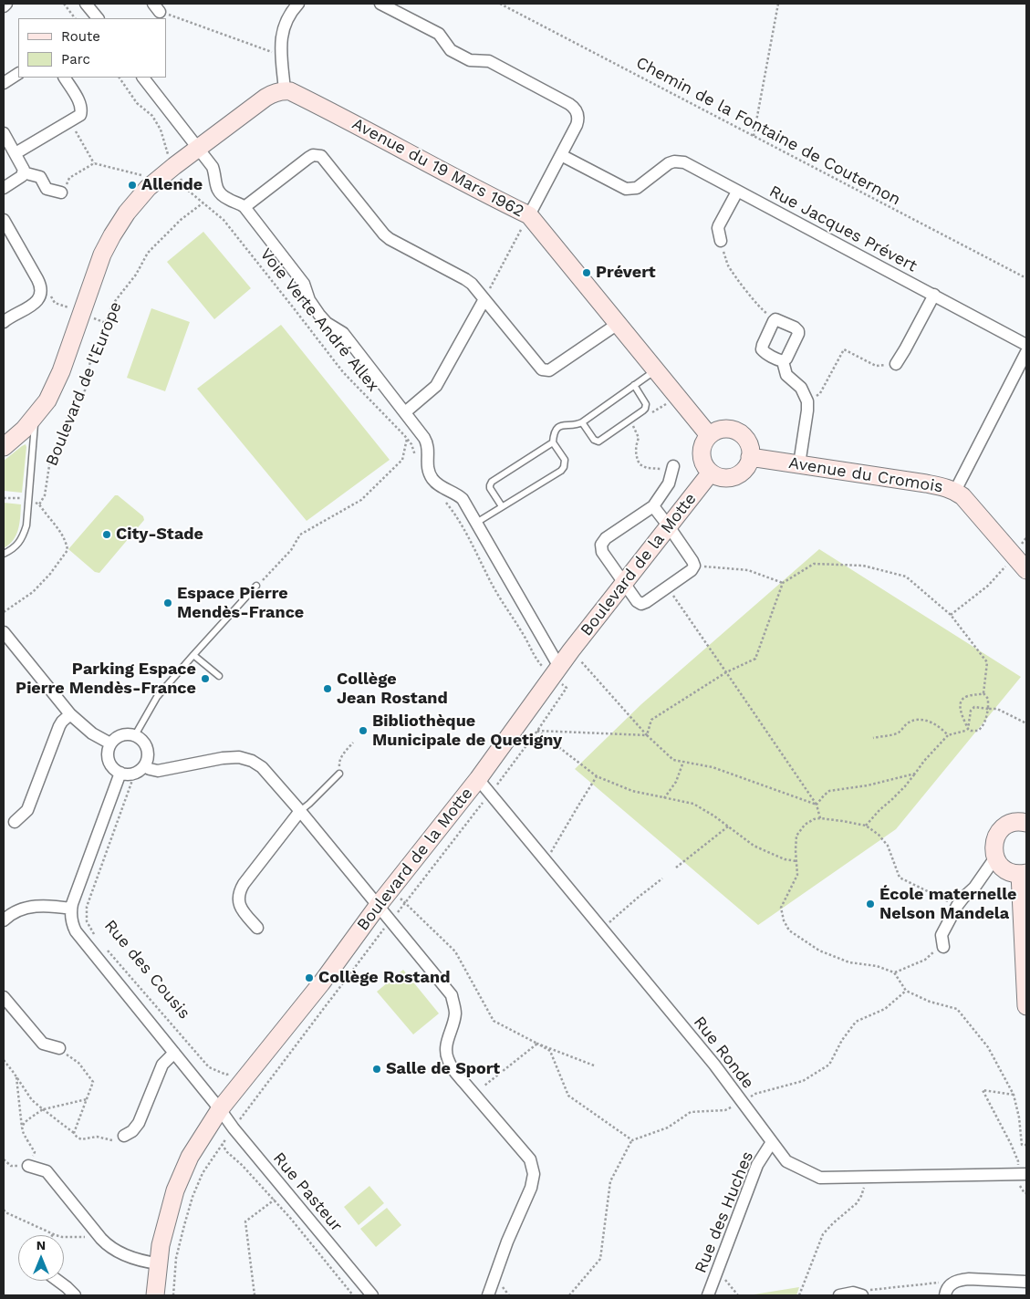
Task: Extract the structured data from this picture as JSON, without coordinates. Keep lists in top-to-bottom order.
{
  "streets": {
    "street": [
      "Avenue du 19 Mars 1962",
      "Rue Jacques Prévert",
      "Boulevard de l'Europe",
      "Avenue du Cromois",
      "Boulevard de la Motte",
      "Rue des Cousis",
      "Rue Ronde",
      "Rue Pasteur",
      "Rue des Huches"
    ],
    "path": ["Chemin de la Fontaine de Couternon", "Voie Verte André Allex"]
  },
  "crossings": [
    ["Avenue du 19 Mars 1962", "Avenue du Cromois"],
    ["Avenue du 19 Mars 1962", "Boulevard de la Motte"],
    ["Voie Verte André Allex", "Boulevard de l'Europe"],
    ["Avenue du Cromois", "Boulevard de la Motte"],
    ["Boulevard de la Motte", "Rue des Cousis"],
    ["Boulevard de la Motte", "Rue Ronde"],
    ["Boulevard de la Motte", "Rue Pasteur"],
    ["Rue des Cousis", "Rue Pasteur"],
    ["Rue Ronde", "Rue des Huches"]
  ],
  "places": [
    "Allende",
    "Prévert",
    "City-Stade",
    "Espace Pierre Mendès-France",
    "Parking Espace Pierre Mendès-France",
    "Collège Jean Rostand",
    "Bibliothèque Municipale de Quetigny",
    "École maternelle Nelson Mandela",
    "Collège Rostand",
    "Salle de Sport"
  ],
  "legend": ["Route", "Parc"],
  "north": "top"
}
